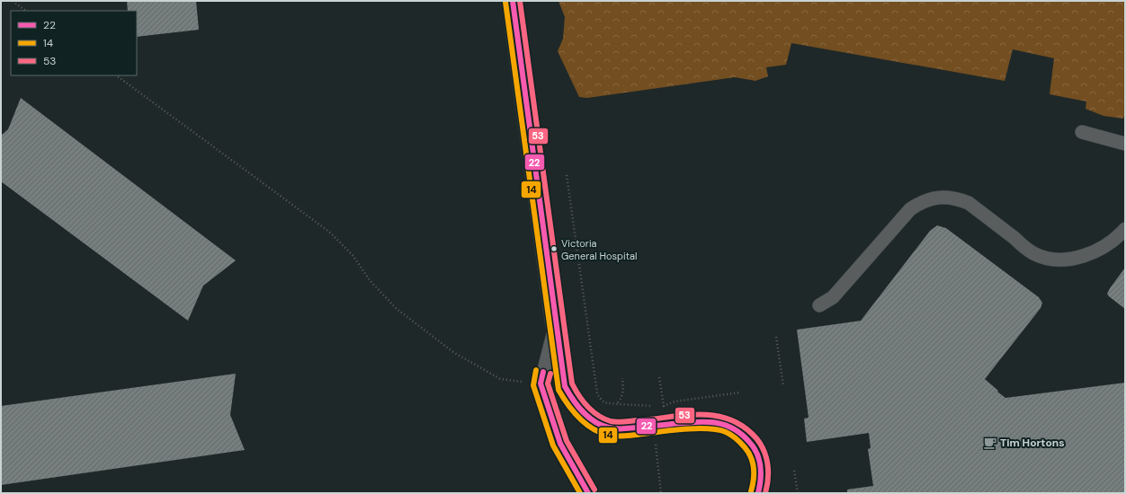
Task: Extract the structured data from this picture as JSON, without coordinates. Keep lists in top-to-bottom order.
{
  "places": {
    "other": ["Victoria General Hospital"],
    "cafe": ["Tim Hortons"]
  },
  "lines": ["transit line 22", "transit line 53", "transit line 14"],
  "legend": ["22", "14", "53"]
}
